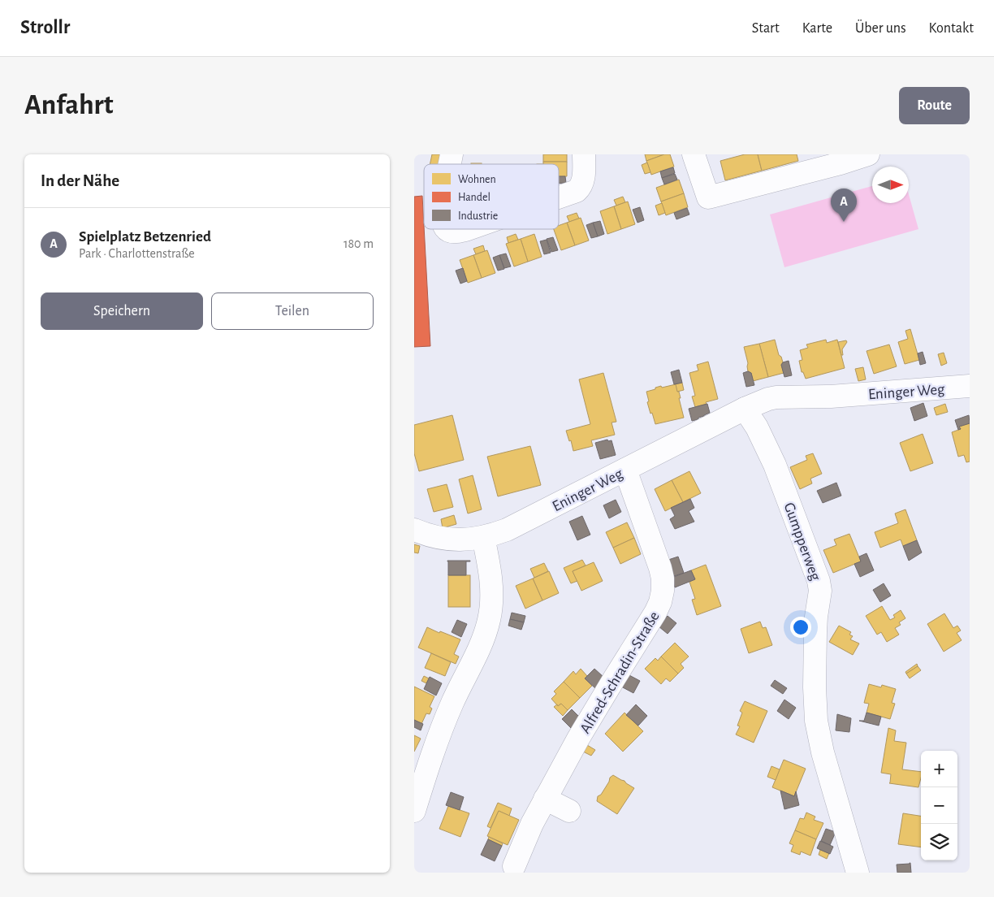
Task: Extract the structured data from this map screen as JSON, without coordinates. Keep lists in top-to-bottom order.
{
  "streets": {
    "street": ["Eninger Weg", "Gumpperweg", "Alfred-Schradin-Straße"]
  },
  "crossings": [
    ["Eninger Weg", "Gumpperweg"],
    ["Eninger Weg", "Alfred-Schradin-Straße"]
  ],
  "legend": ["Wohnen", "Handel", "Industrie"],
  "north": "right",
  "page": {
    "header": "Strollr",
    "nav": [
      "Start",
      "Karte",
      "Über uns",
      "Kontakt"
    ],
    "buttons": [
      "Route",
      ["Speichern", "Teilen"]
    ],
    "title": "Anfahrt",
    "heading": "In der Nähe",
    "pins": "A",
    "list": [
      {
        "mark": "A",
        "name": "Spielplatz Betzenried",
        "note": "Park · Charlottenstraße",
        "value": "180 m"
      }
    ],
    "map_buttons": ["+", "−"]
  }
}
